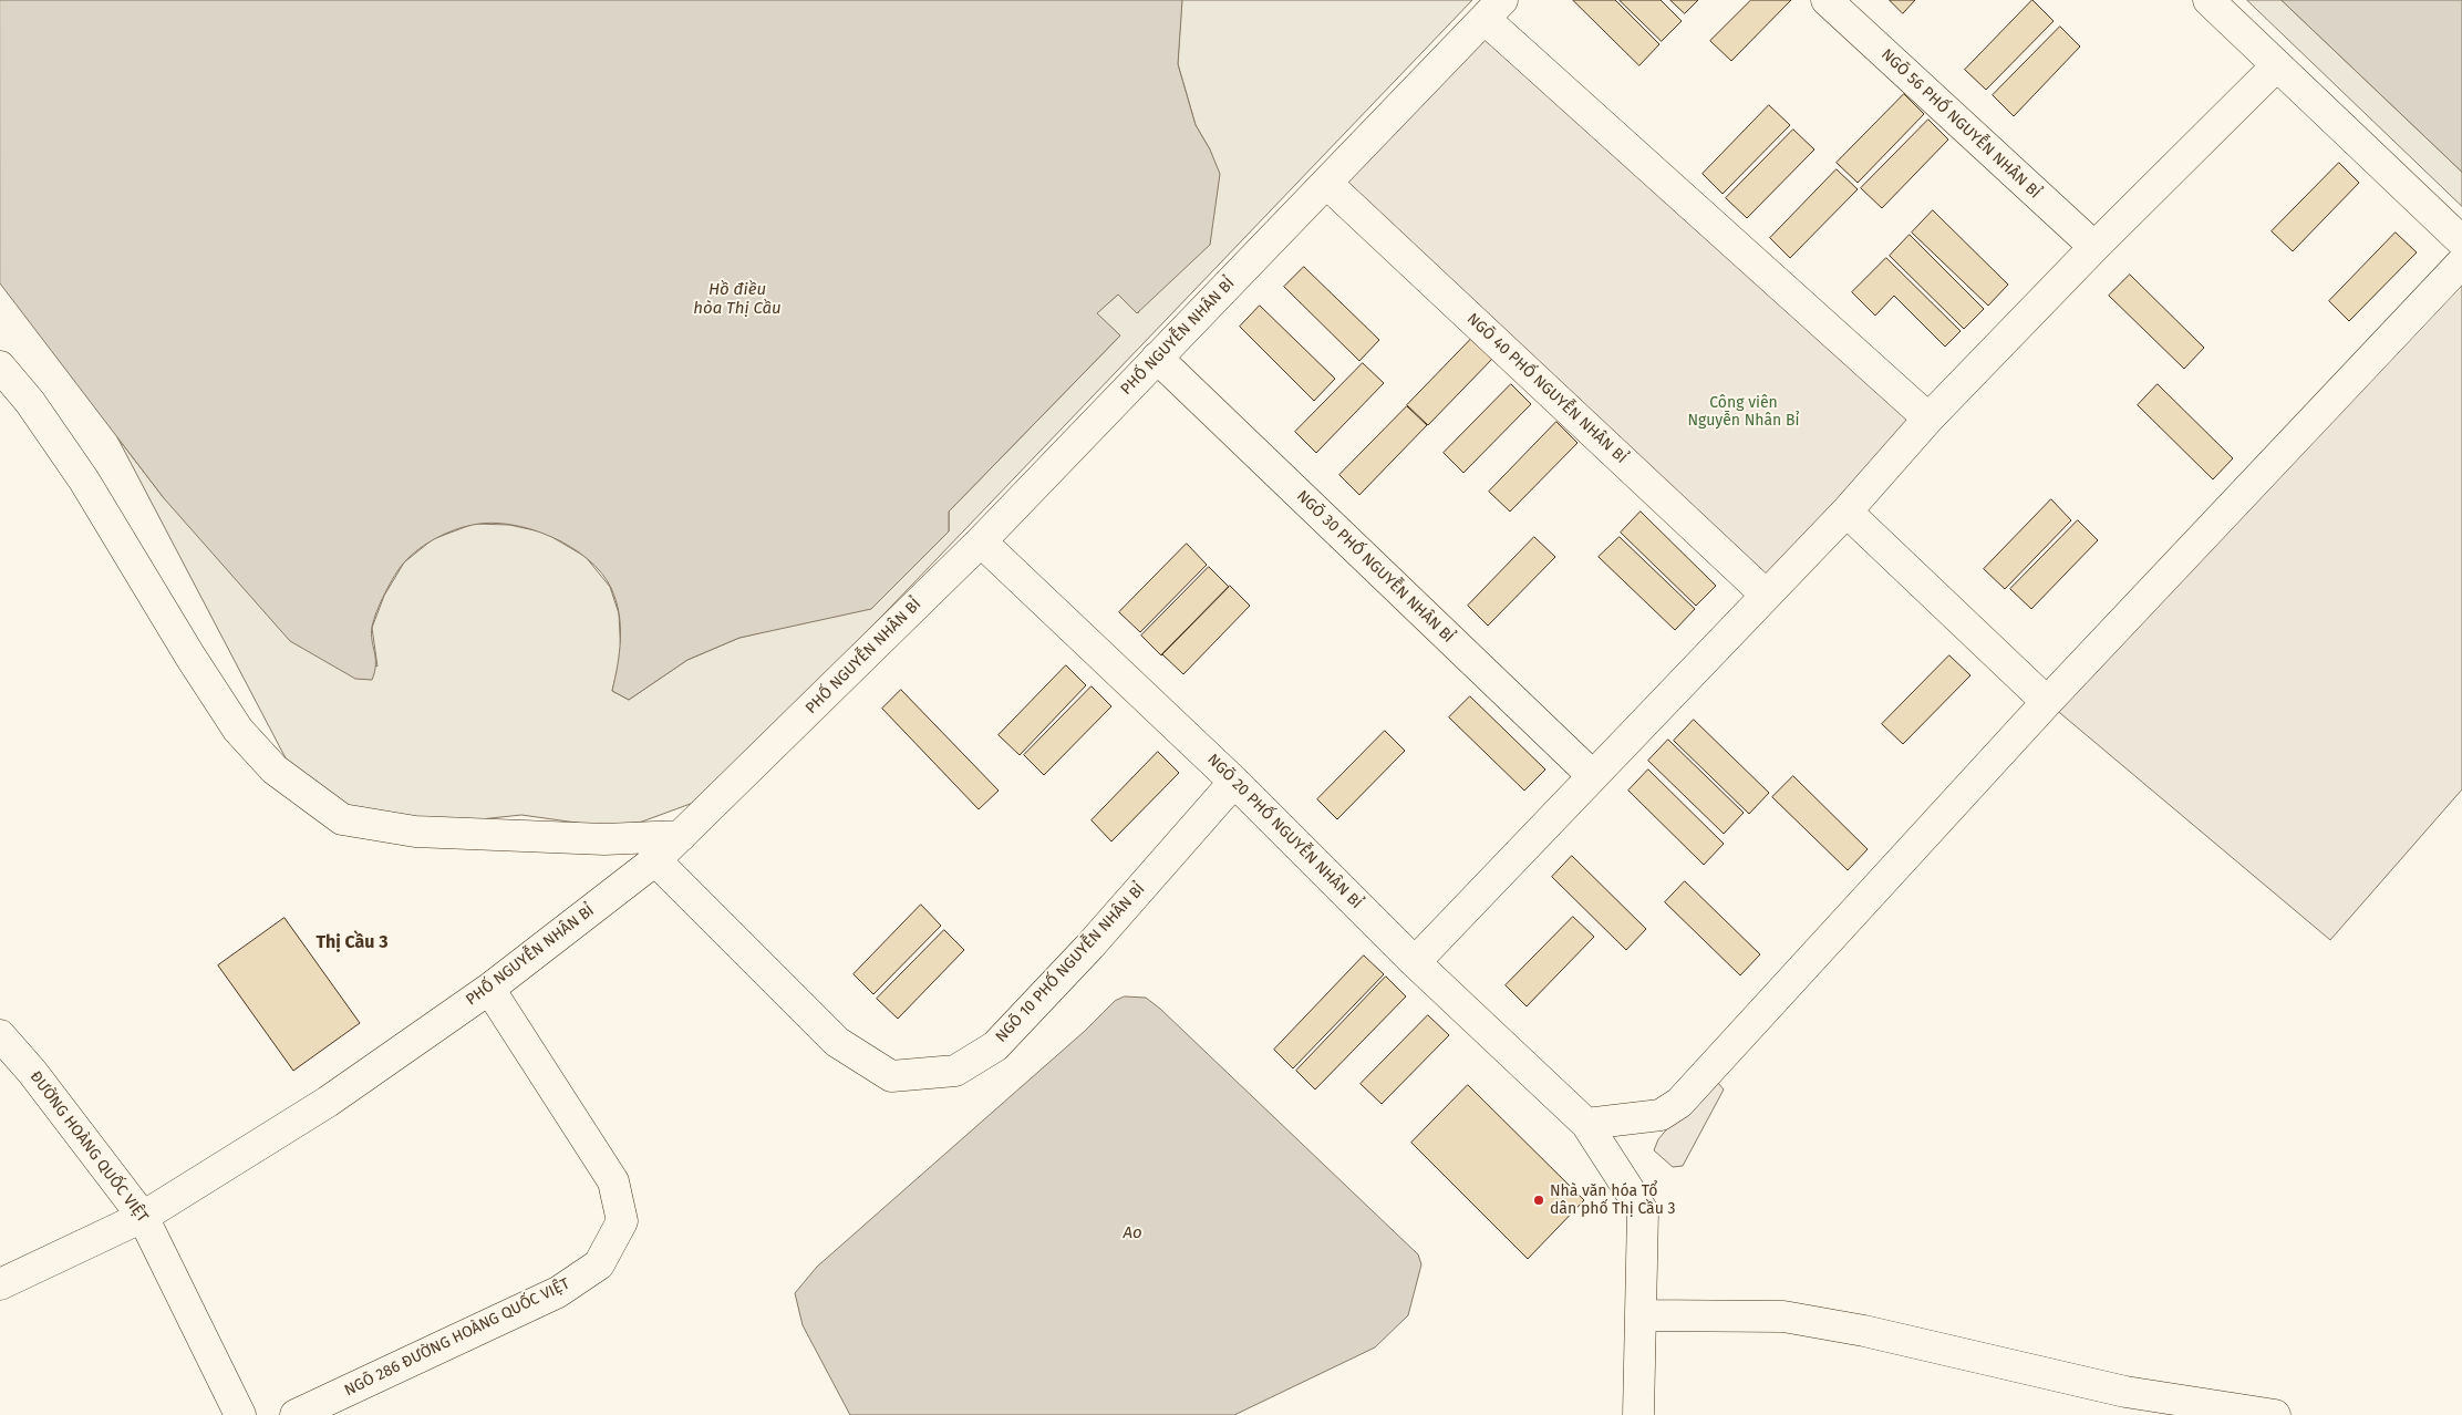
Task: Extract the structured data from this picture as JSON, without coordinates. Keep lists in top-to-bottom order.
{
  "streets": {
    "street": [
      "NGÕ 56 PHỐ NGUYỄN NHÂN BỈ",
      "PHỐ NGUYỄN NHÂN BỈ",
      "NGÕ 40 PHỐ NGUYỄN NHÂN BỈ",
      "NGÕ 30 PHỐ NGUYỄN NHÂN BỈ",
      "NGÕ 20 PHỐ NGUYỄN NHÂN BỈ",
      "NGÕ 10 PHỐ NGUYỄN NHÂN BỈ",
      "ĐƯỜNG HOÀNG QUỐC VIỆT",
      "NGÕ 286 ĐƯỜNG HOÀNG QUỐC VIỆT"
    ]
  },
  "crossings": [
    ["PHỐ NGUYỄN NHÂN BỈ", "NGÕ 40 PHỐ NGUYỄN NHÂN BỈ"],
    ["PHỐ NGUYỄN NHÂN BỈ", "NGÕ 30 PHỐ NGUYỄN NHÂN BỈ"],
    ["PHỐ NGUYỄN NHÂN BỈ", "NGÕ 20 PHỐ NGUYỄN NHÂN BỈ"],
    ["PHỐ NGUYỄN NHÂN BỈ", "NGÕ 10 PHỐ NGUYỄN NHÂN BỈ"],
    ["PHỐ NGUYỄN NHÂN BỈ", "ĐƯỜNG HOÀNG QUỐC VIỆT"],
    ["PHỐ NGUYỄN NHÂN BỈ", "NGÕ 286 ĐƯỜNG HOÀNG QUỐC VIỆT"],
    ["NGÕ 20 PHỐ NGUYỄN NHÂN BỈ", "NGÕ 10 PHỐ NGUYỄN NHÂN BỈ"]
  ],
  "districts": ["Thị Cầu 3"],
  "water": ["Hồ điều hòa Thị Cầu", "Ao"],
  "parks": ["Công viên Nguyễn Nhân Bỉ"],
  "places": ["Nhà văn hóa Tổ dân phố Thị Cầu 3"]
}
